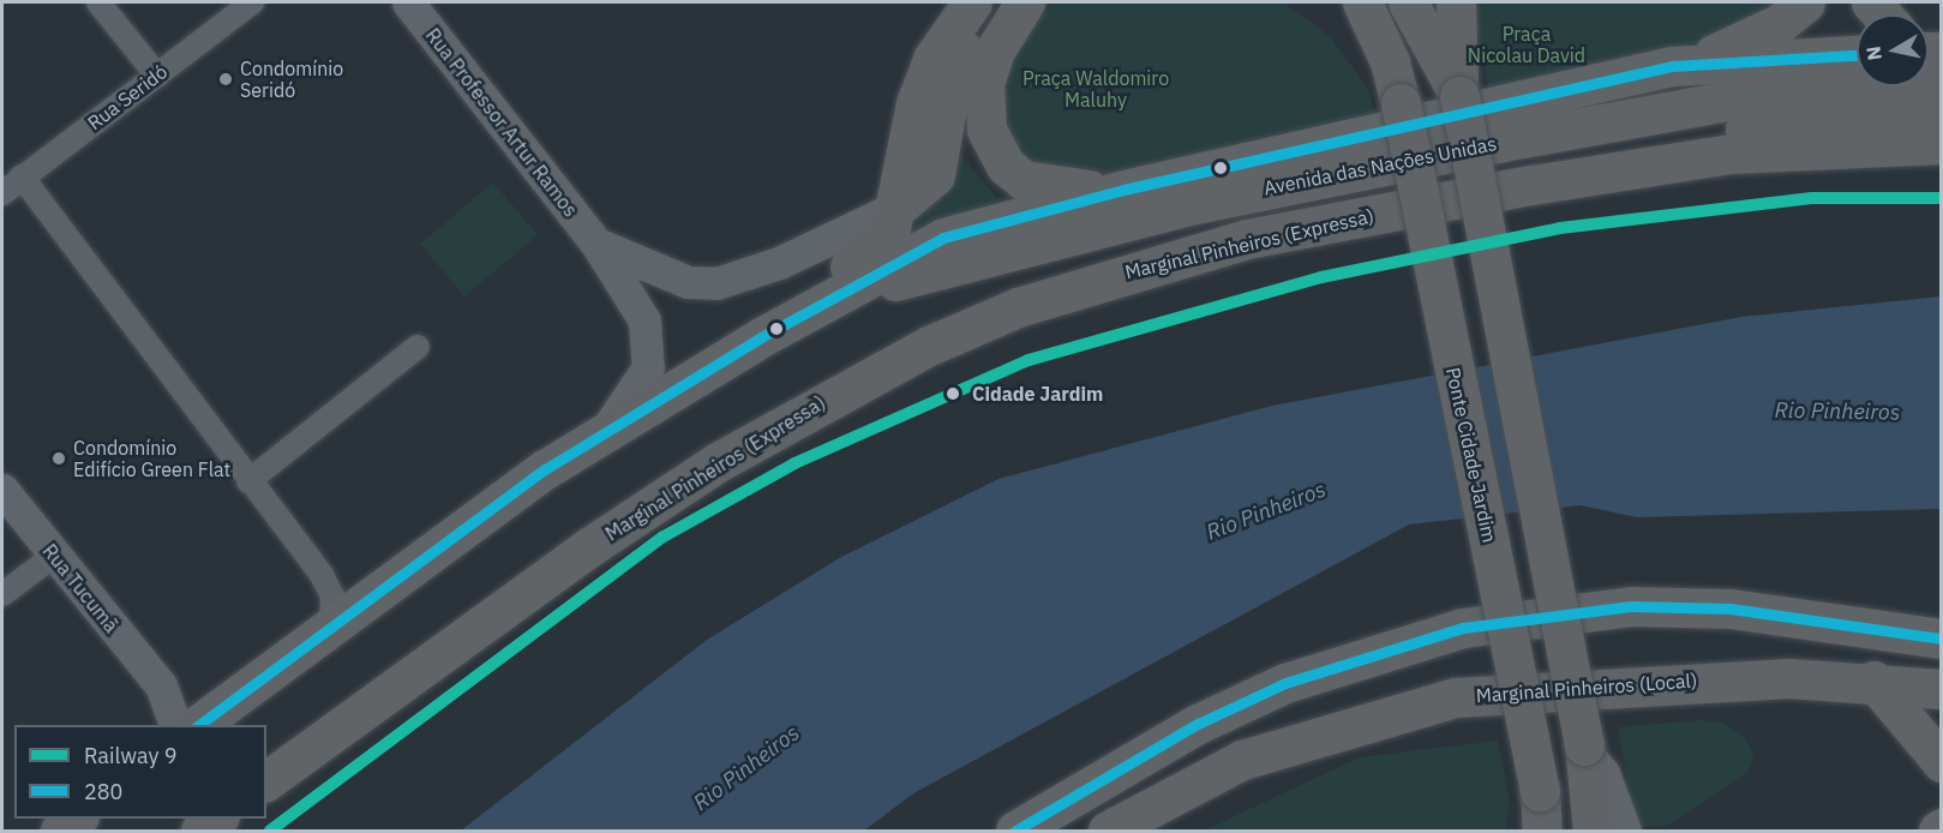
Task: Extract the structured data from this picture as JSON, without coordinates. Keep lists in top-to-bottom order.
{
  "streets": {
    "highway": [
      "Avenida das Nações Unidas",
      "Marginal Pinheiros (Expressa)",
      "Ponte Cidade Jardim",
      "Marginal Pinheiros (Local)"
    ],
    "street": ["Rua Seridó", "Rua Professor Artur Ramos", "Rua Tucumã"]
  },
  "water": ["Rio Pinheiros"],
  "parks": ["Praça Nicolau David", "Praça Waldomiro Maluhy"],
  "places": ["Condomínio Seridó", "Cidade Jardim", "Condomínio Edifício Green Flat"],
  "lines": ["transit line 280", "rail line 9"],
  "legend": ["Railway 9", "280"],
  "north": "left"
}
